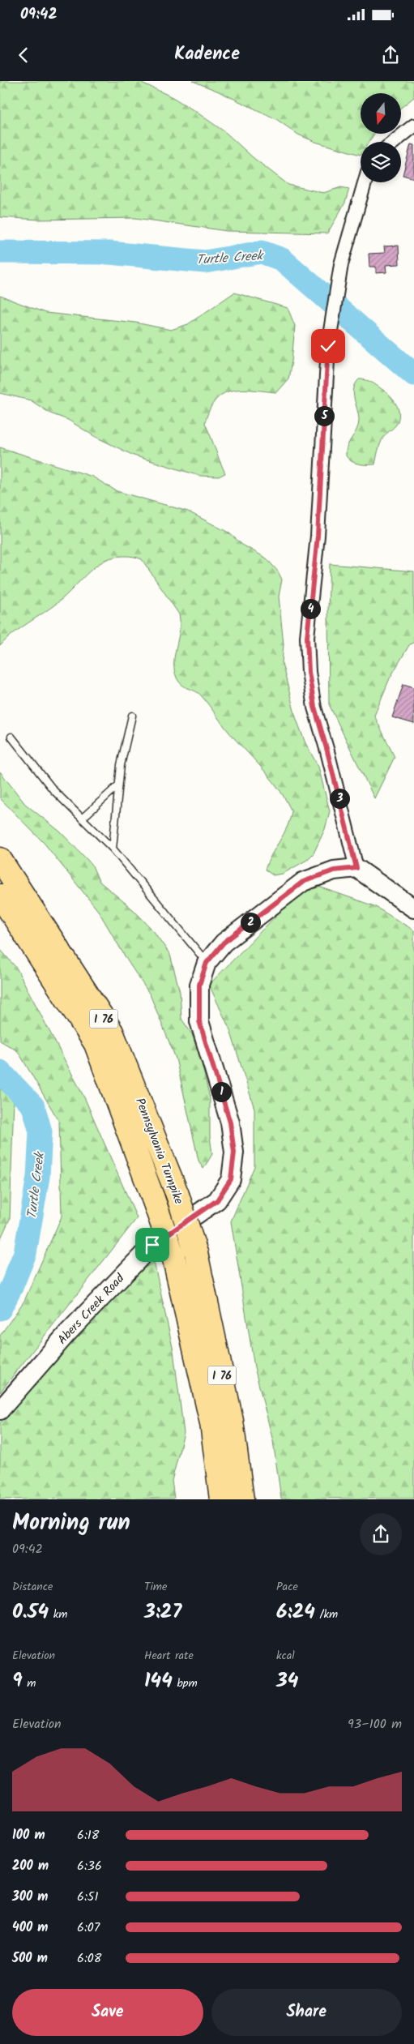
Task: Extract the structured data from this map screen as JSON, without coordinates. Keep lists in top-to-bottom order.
{
  "streets": {
    "highway": ["I 76", "Pennsylvania Turnpike"],
    "street": ["Abers Creek Road"]
  },
  "water": ["Turtle Creek"],
  "north": "bottom",
  "page": {
    "status": "09:42",
    "header": "Kadence",
    "pins": [
      "5",
      "4",
      "3",
      "2",
      "1"
    ],
    "heading": ["Morning run", "09:42"],
    "stats": [
      ["Distance", "0.54 km"],
      ["Time", "3:27"],
      ["Pace", "6:24 /km"],
      ["Elevation", "9 m"],
      ["Heart rate", "144 bpm"],
      ["kcal", "34"]
    ],
    "chart": ["Elevation", "93–100 m"],
    "list": [
      {
        "name": "100 m",
        "note": "6:18"
      },
      {
        "name": "200 m",
        "note": "6:36"
      },
      {
        "name": "300 m",
        "note": "6:51"
      },
      {
        "name": "400 m",
        "note": "6:07"
      },
      {
        "name": "500 m",
        "note": "6:08"
      }
    ],
    "buttons": ["Save", "Share"]
  }
}
